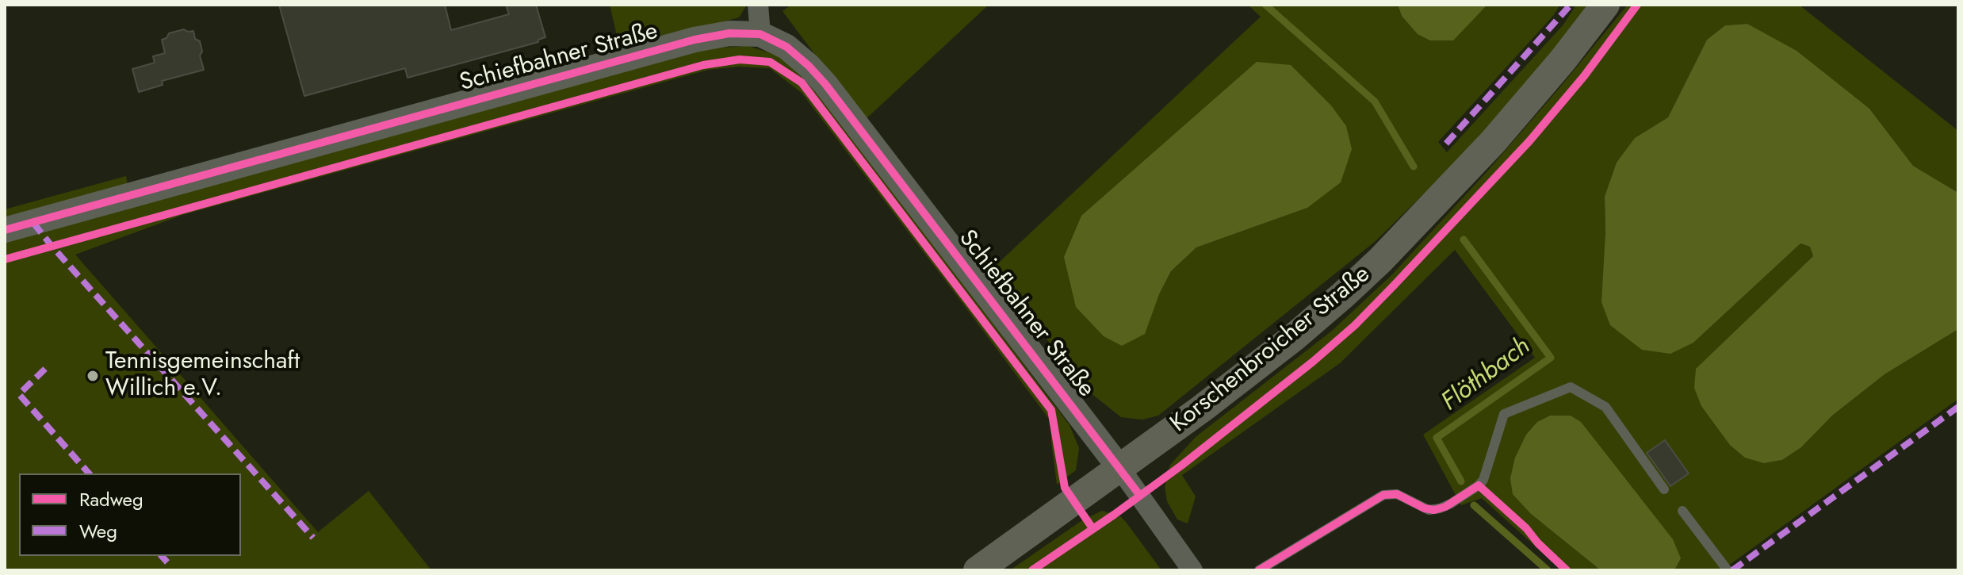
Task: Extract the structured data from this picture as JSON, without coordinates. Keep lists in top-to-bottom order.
{
  "streets": {
    "main road": ["Korschenbroicher Straße"],
    "street": ["Schiefbahner Straße"]
  },
  "crossings": [
    ["Schiefbahner Straße", "Korschenbroicher Straße"]
  ],
  "water": ["Flöthbach"],
  "places": ["Tennisgemeinschaft Willich e.V."],
  "legend": ["Radweg", "Weg"]
}
